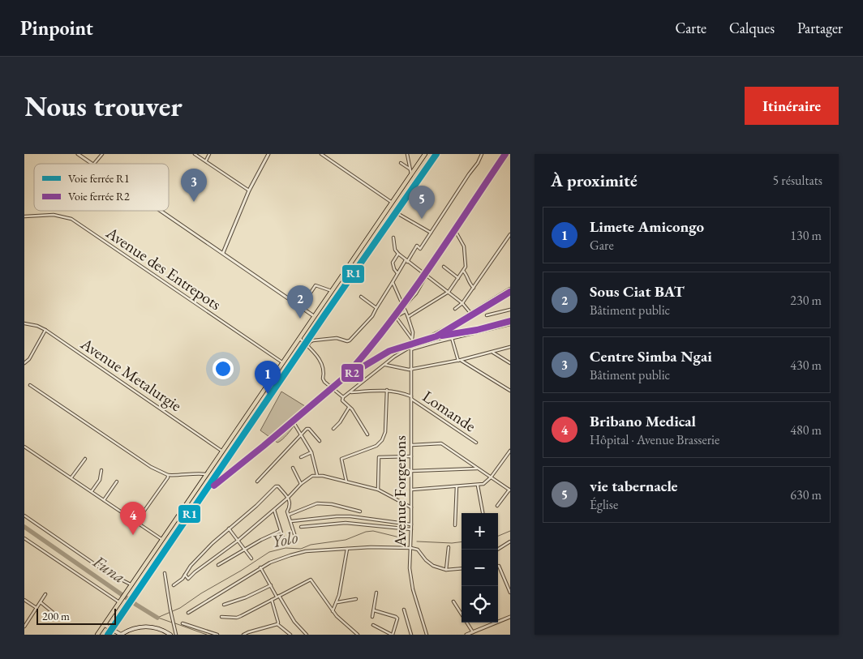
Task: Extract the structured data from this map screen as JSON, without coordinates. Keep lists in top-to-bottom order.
{
  "streets": {
    "street": [
      "Avenue des Entrepots",
      "Avenue Metalurgie",
      "Lomande",
      "Avenue Forgerons"
    ]
  },
  "crossings": [
    ["Lomande", "Avenue Forgerons"]
  ],
  "water": ["Yolo", "Funa"],
  "lines": ["rail line R1", "rail line R2"],
  "legend": ["Voie ferrée R1", "Voie ferrée R2"],
  "scale_bar": "200 m",
  "page": {
    "header": "Pinpoint",
    "nav": ["Carte", "Calques", "Partager"],
    "buttons": "Itinéraire",
    "title": "Nous trouver",
    "heading": ["À proximité", "5 résultats"],
    "pins": [
      "3",
      "5",
      "2",
      "1",
      "4"
    ],
    "list": [
      {
        "mark": "1",
        "name": "Limete Amicongo",
        "note": "Gare",
        "value": "130 m"
      },
      {
        "mark": "2",
        "name": "Sous Ciat BAT",
        "note": "Bâtiment public",
        "value": "230 m"
      },
      {
        "mark": "3",
        "name": "Centre Simba Ngai",
        "note": "Bâtiment public",
        "value": "430 m"
      },
      {
        "mark": "4",
        "name": "Bribano Medical",
        "note": "Hôpital · Avenue Brasserie",
        "value": "480 m"
      },
      {
        "mark": "5",
        "name": "vie tabernacle",
        "note": "Église",
        "value": "630 m"
      }
    ],
    "map_buttons": ["+", "−"],
    "scale": "200 m"
  }
}
